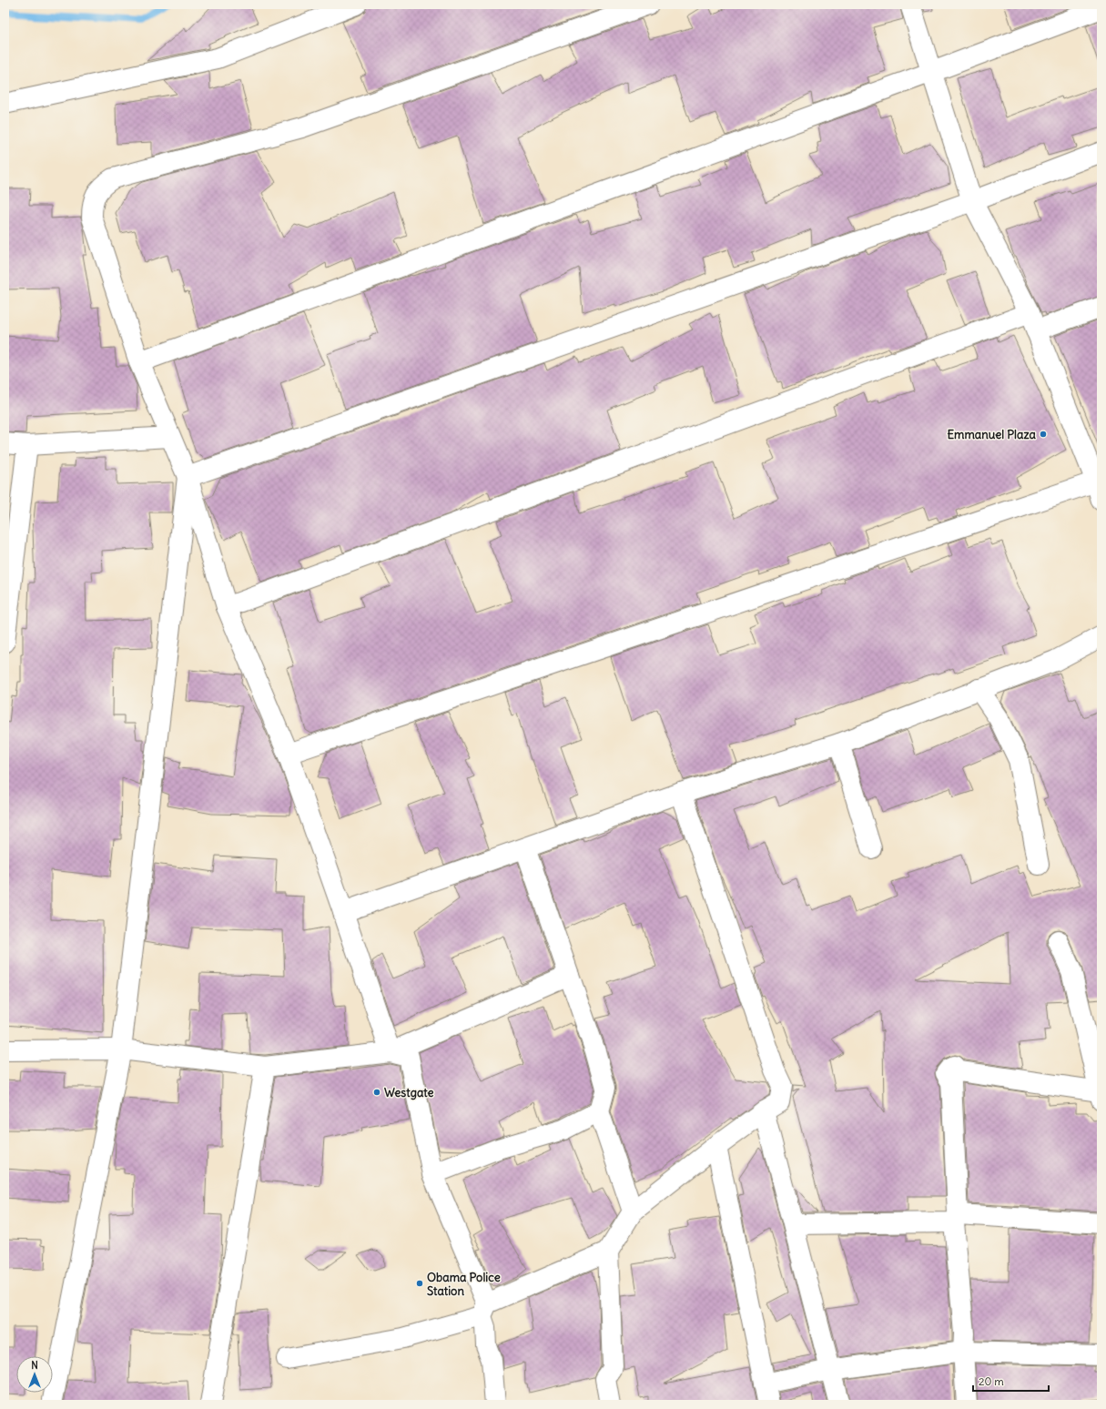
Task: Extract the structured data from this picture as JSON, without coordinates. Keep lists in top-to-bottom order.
{
  "places": ["Emmanuel Plaza", "Westgate", "Obama Police Station"],
  "scale_bar": "20 m",
  "north": "top"
}
